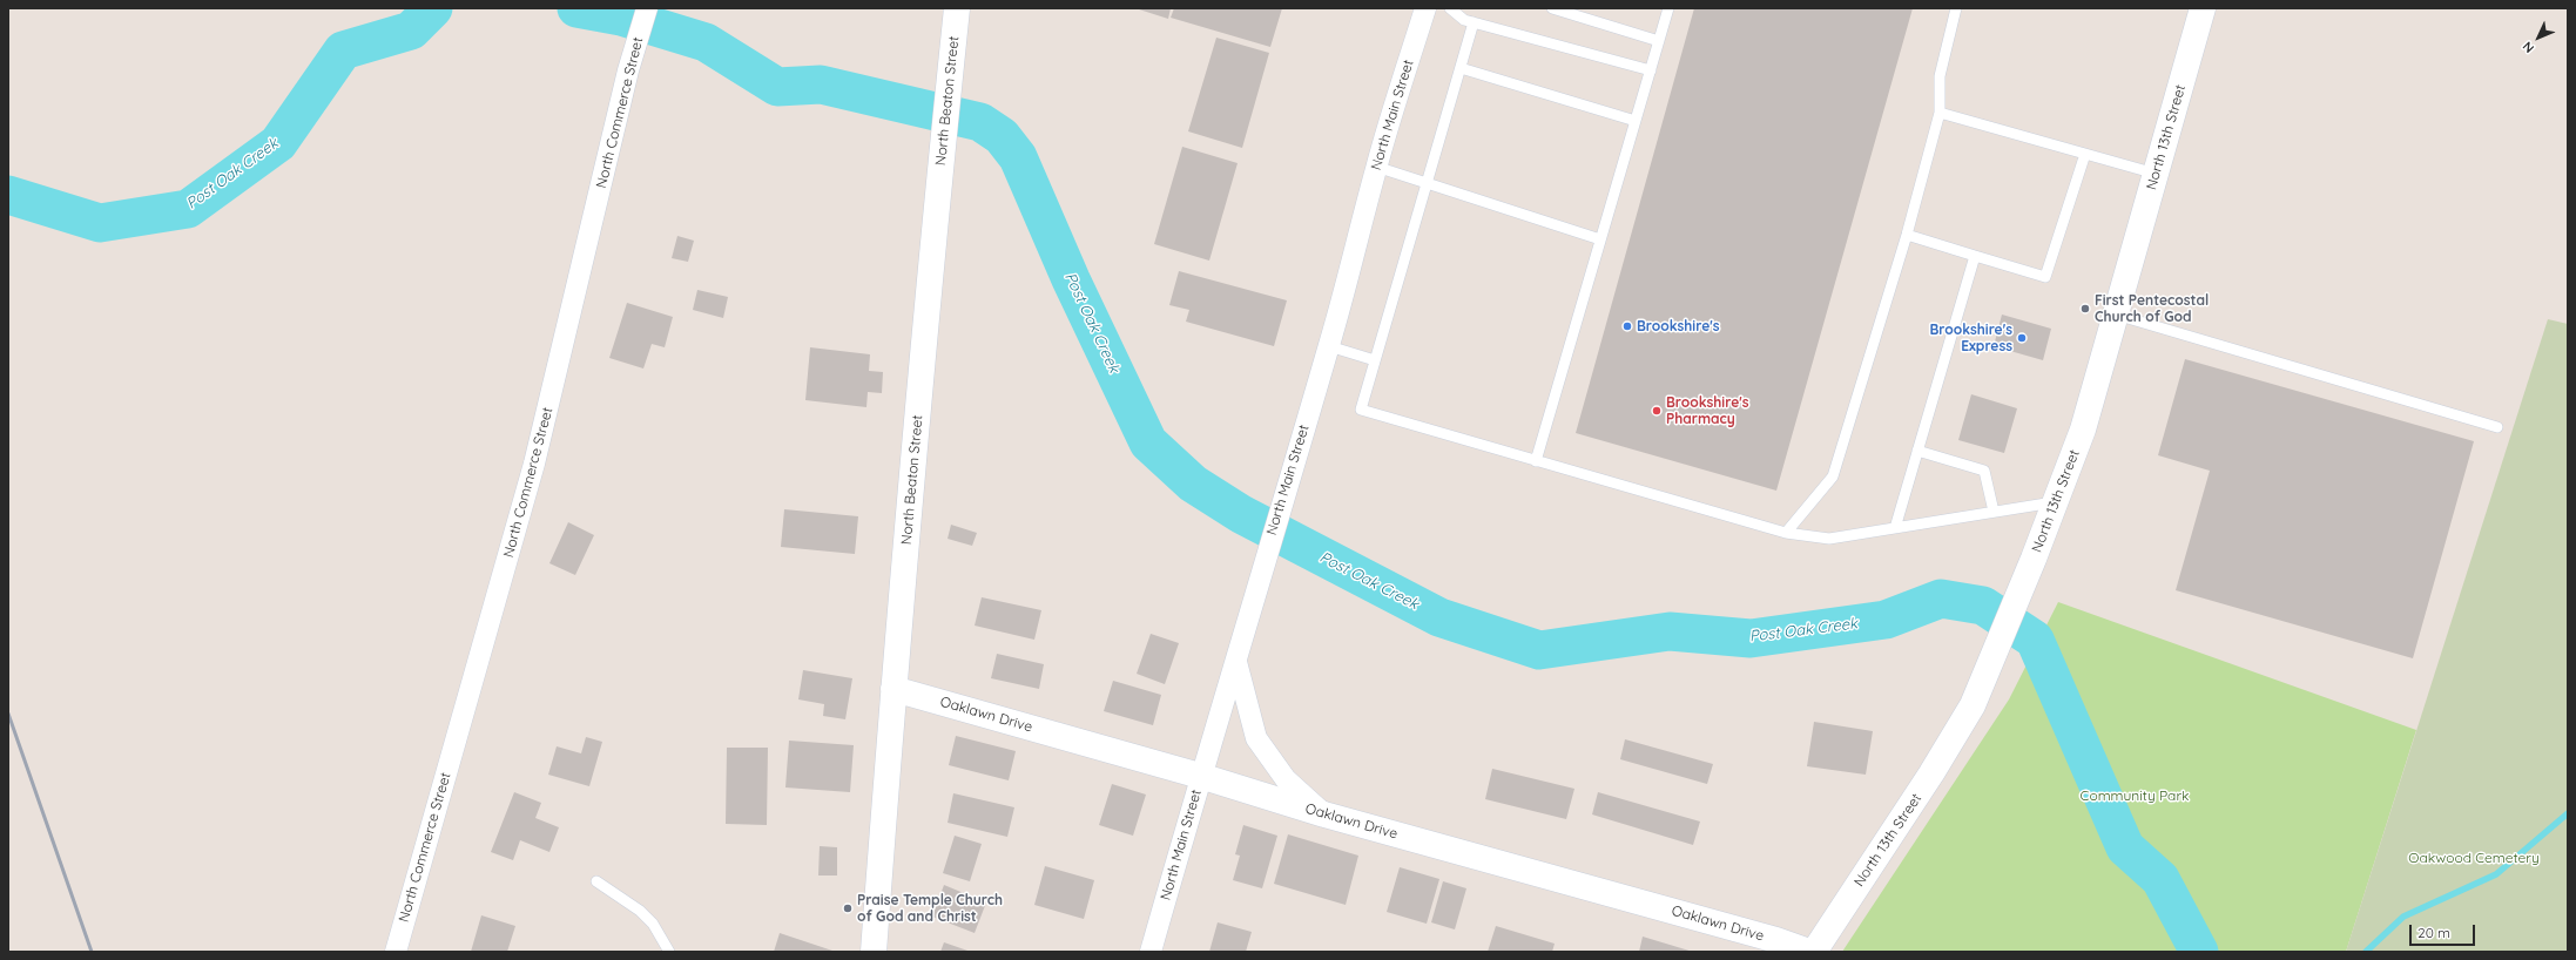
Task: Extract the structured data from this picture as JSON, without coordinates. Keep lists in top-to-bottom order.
{
  "streets": {
    "street": [
      "North Beaton Street",
      "North Commerce Street",
      "North Main Street",
      "North 13th Street",
      "Oaklawn Drive"
    ]
  },
  "crossings": [
    ["North Beaton Street", "Oaklawn Drive"],
    ["North Main Street", "Oaklawn Drive"]
  ],
  "water": ["Post Oak Creek"],
  "parks": ["Community Park", "Oakwood Cemetery"],
  "places": [
    "First Pentecostal Church of God",
    "Brookshire's",
    "Brookshire's Express",
    "Brookshire's Pharmacy",
    "Praise Temple Church of God and Christ"
  ],
  "scale_bar": "20 m",
  "north": "bottom left"
}
